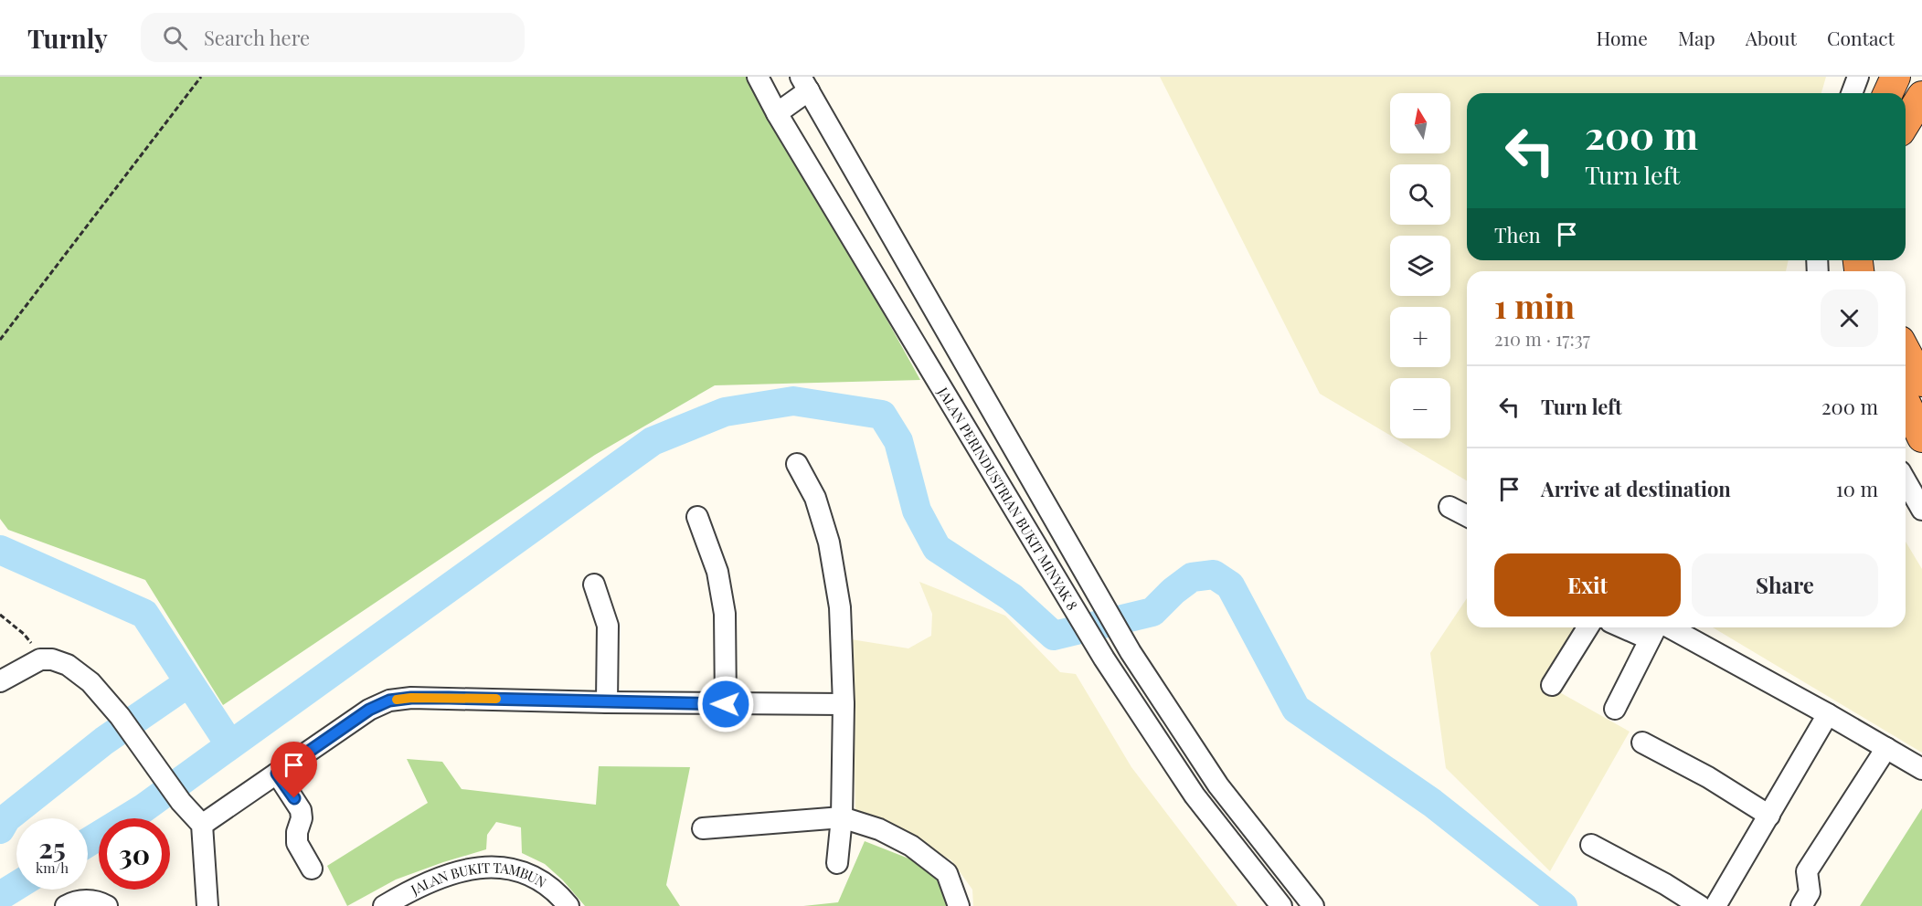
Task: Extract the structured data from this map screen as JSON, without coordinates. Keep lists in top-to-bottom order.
{
  "streets": {
    "street": ["JALAN PERINDUSTRIAN BUKIT MINYAK 8", "JALAN BUKIT TAMBUN"]
  },
  "north": "top",
  "page": {
    "header": "Turnly",
    "search": "Search here",
    "nav": [
      "Home",
      "Map",
      "About",
      "Contact"
    ],
    "map_buttons": ["+", "−"],
    "turn": ["200 m", "Turn left"],
    "then": "Then",
    "heading": ["1 min", "210 m · 17:37"],
    "list": [
      {
        "name": "Turn left",
        "value": "200 m"
      },
      {
        "name": "Arrive at destination",
        "value": "10 m"
      }
    ],
    "buttons": ["Exit", "Share"],
    "speed": "25 km/h",
    "limit": "30"
  }
}
